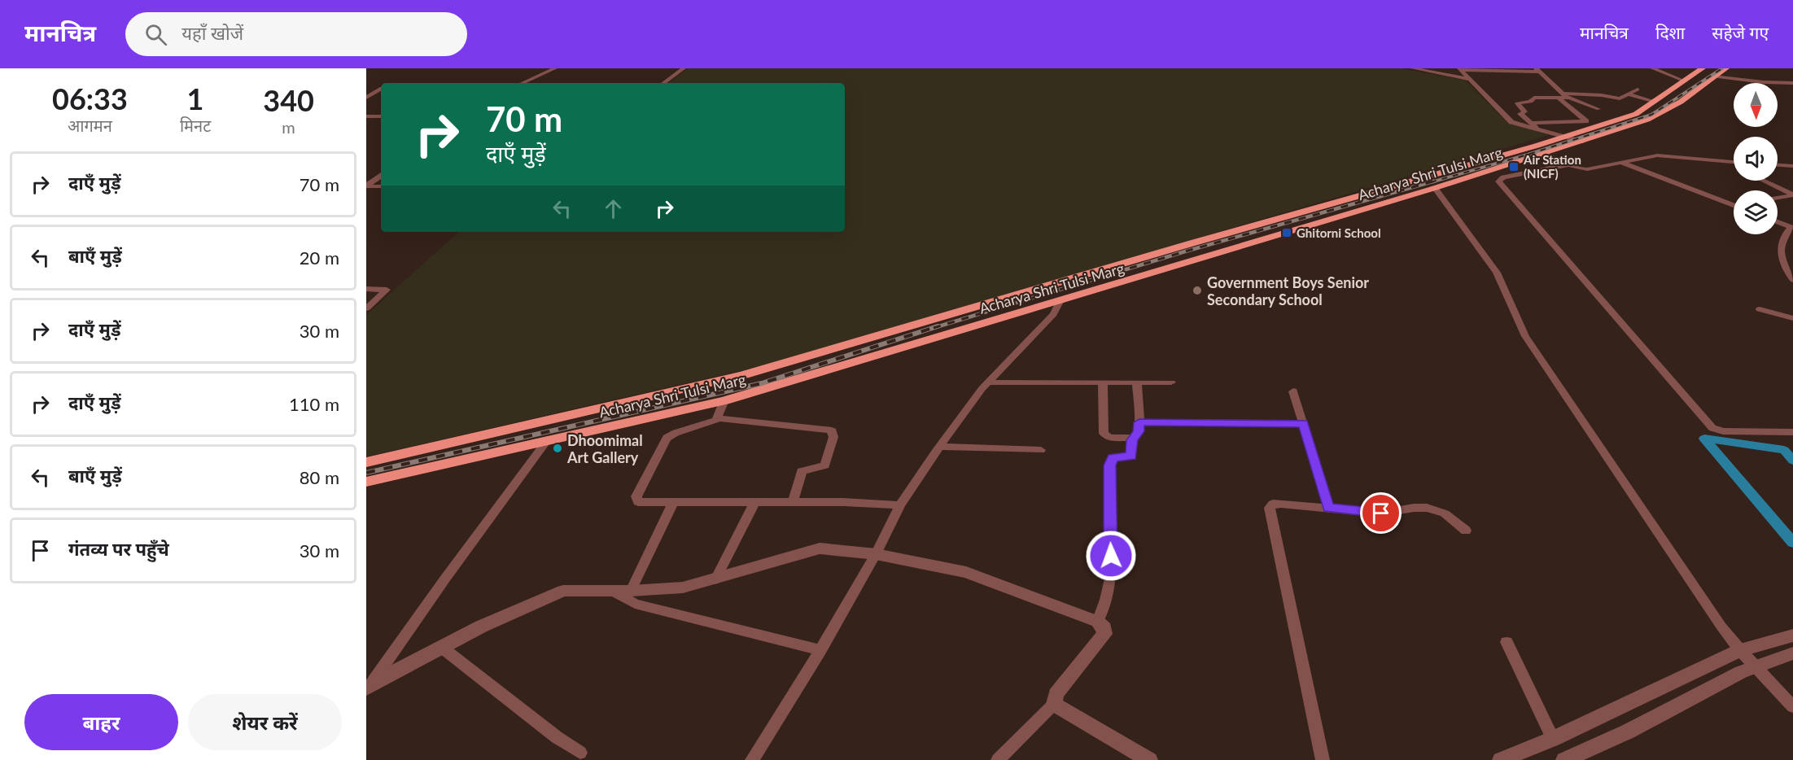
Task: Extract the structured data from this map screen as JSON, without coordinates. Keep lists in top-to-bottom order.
{
  "streets": {
    "highway": ["Acharya Shri Tulsi Marg"]
  },
  "places": {
    "transit": ["Air Station (NICF)", "Ghitorni School"],
    "other": ["Government Boys Senior Secondary School", "Dhoomimal Art Gallery"]
  },
  "north": "bottom",
  "page": {
    "header": "मानचित्र",
    "search": "यहाँ खोजें",
    "nav": ["मानचित्र", "दिशा", "सहेजे गए"],
    "eta": [
      "06:33",
      "आगमन",
      "1",
      "मिनट",
      "340",
      "m"
    ],
    "turn": ["70 m", "दाएँ मुड़ें"],
    "list": [
      {
        "name": "दाएँ मुड़ें",
        "value": "70 m"
      },
      {
        "name": "बाएँ मुड़ें",
        "value": "20 m"
      },
      {
        "name": "दाएँ मुड़ें",
        "value": "30 m"
      },
      {
        "name": "दाएँ मुड़ें",
        "value": "110 m"
      },
      {
        "name": "बाएँ मुड़ें",
        "value": "80 m"
      },
      {
        "name": "गंतव्य पर पहुँचे",
        "value": "30 m"
      }
    ],
    "buttons": ["बाहर", "शेयर करें"]
  }
}
